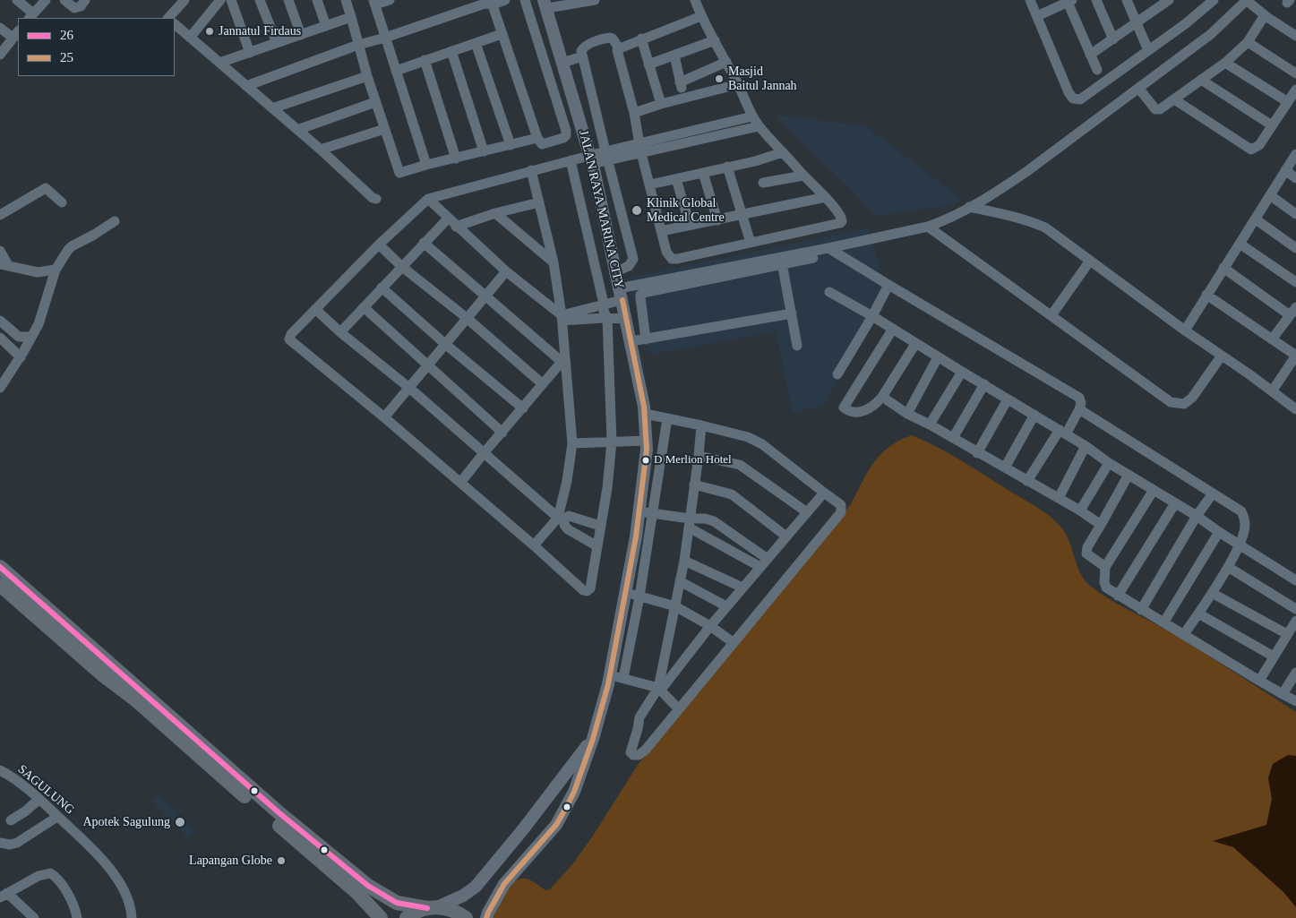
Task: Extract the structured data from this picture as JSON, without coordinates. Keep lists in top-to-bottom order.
{
  "streets": {
    "main road": ["JALAN RAYA MARINA CITY"],
    "street": ["SAGULUNG"]
  },
  "places": [
    "Jannatul Firdaus",
    "Masjid Baitul Jannah",
    "Klinik Global Medical Centre",
    "D Merlion Hotel",
    "Apotek Sagulung",
    "Lapangan Globe"
  ],
  "lines": ["transit line 25", "transit line 26"],
  "legend": ["26", "25"]
}
